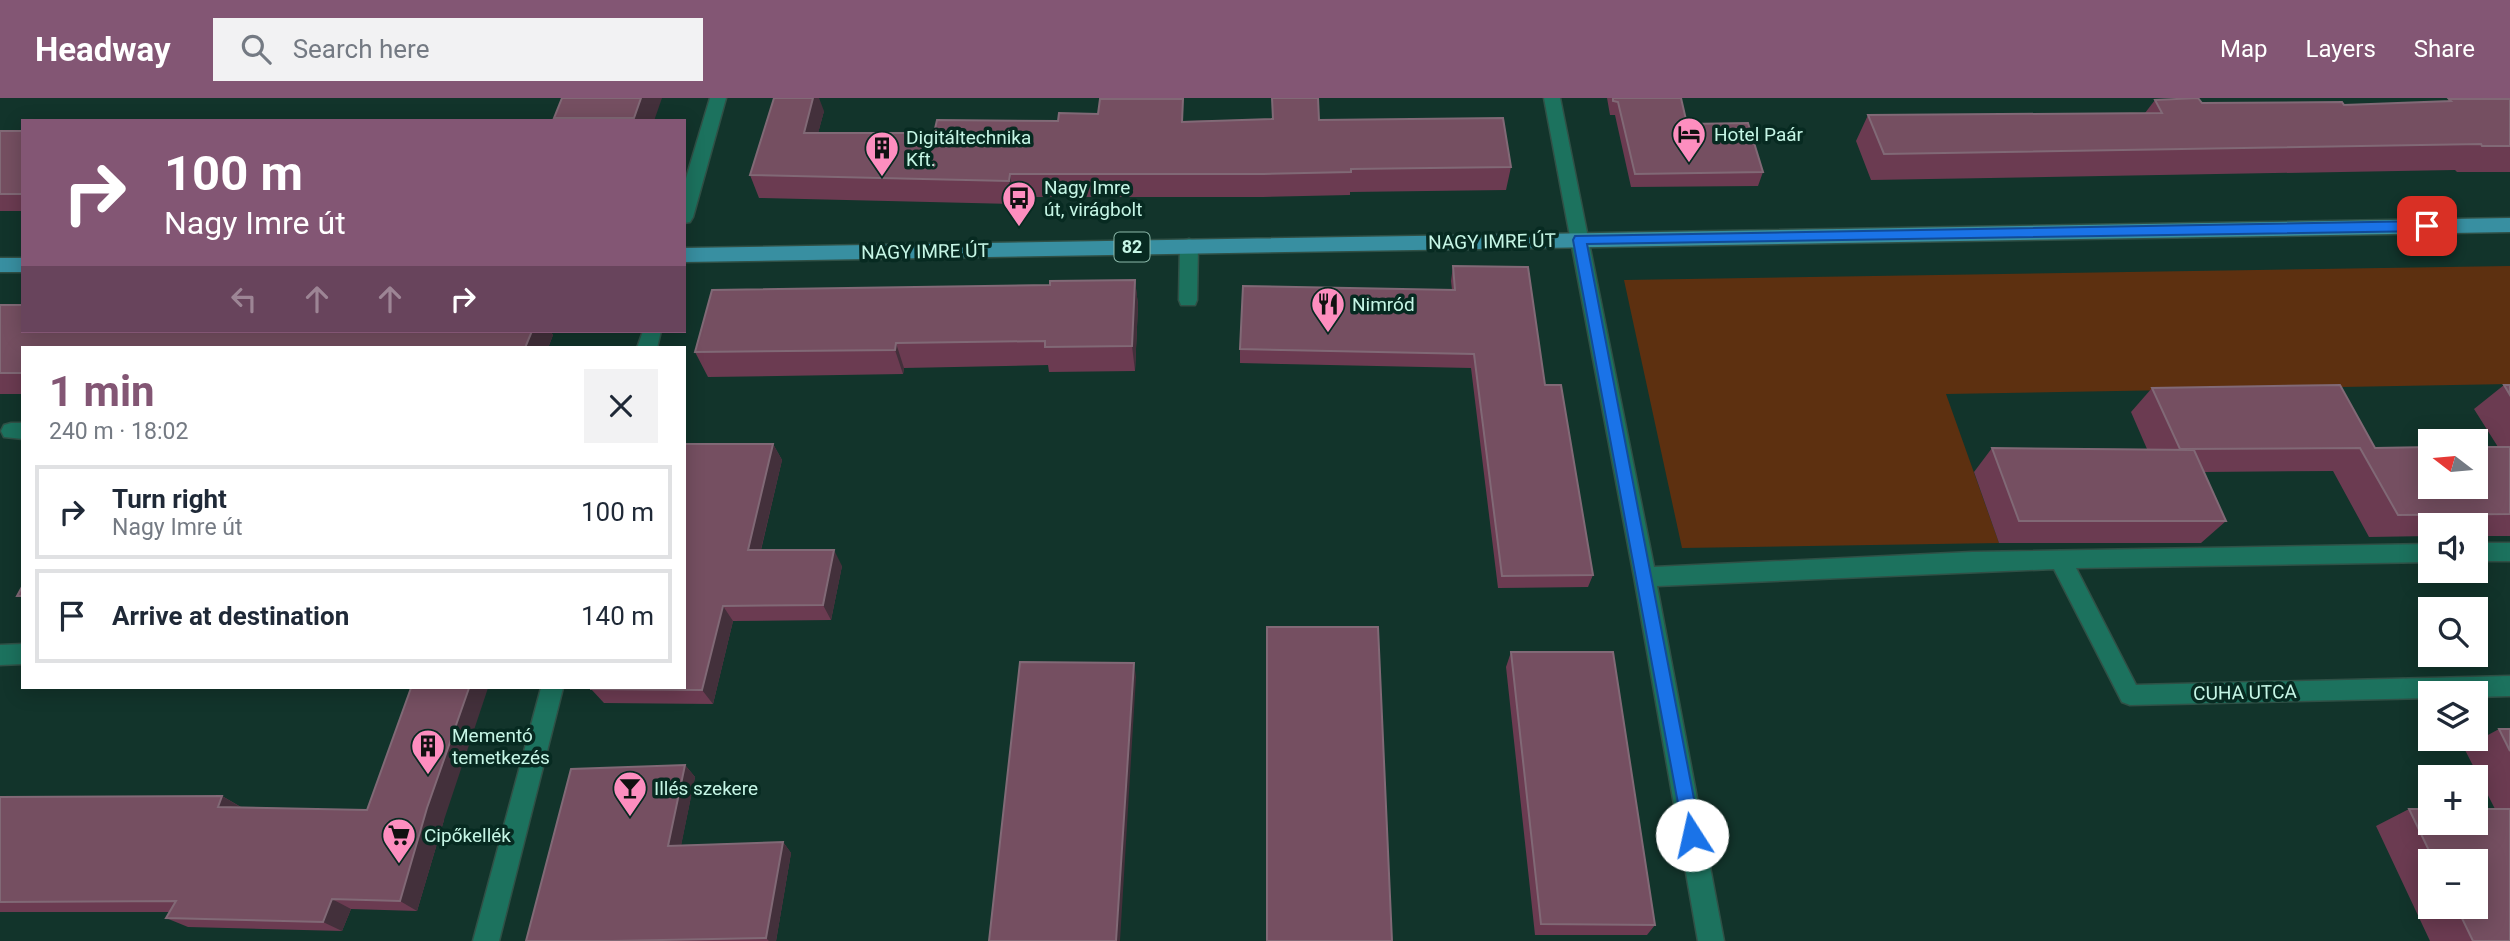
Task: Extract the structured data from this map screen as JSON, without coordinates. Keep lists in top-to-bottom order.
{
  "streets": {
    "main road": ["NAGY IMRE ÚT", "82"],
    "street": ["CUHA UTCA"]
  },
  "places": {
    "hotel": ["Hotel Paár"],
    "building": ["Digitáltechnika Kft.", "Mementó temetkezés"],
    "bus stop": ["Nagy Imre út, virágbolt"],
    "restaurant": ["Nimród"],
    "bar": ["Illés szekere"],
    "supermarket": ["Cipőkellék"]
  },
  "north": "left",
  "page": {
    "header": "Headway",
    "search": "Search here",
    "nav": ["Map", "Layers", "Share"],
    "turn": ["100 m", "Nagy Imre út"],
    "heading": ["1 min", "240 m · 18:02"],
    "map_buttons": ["+", "−"],
    "list": [
      {
        "name": "Turn right",
        "note": "Nagy Imre út",
        "value": "100 m"
      },
      {
        "name": "Arrive at destination",
        "value": "140 m"
      }
    ]
  }
}
